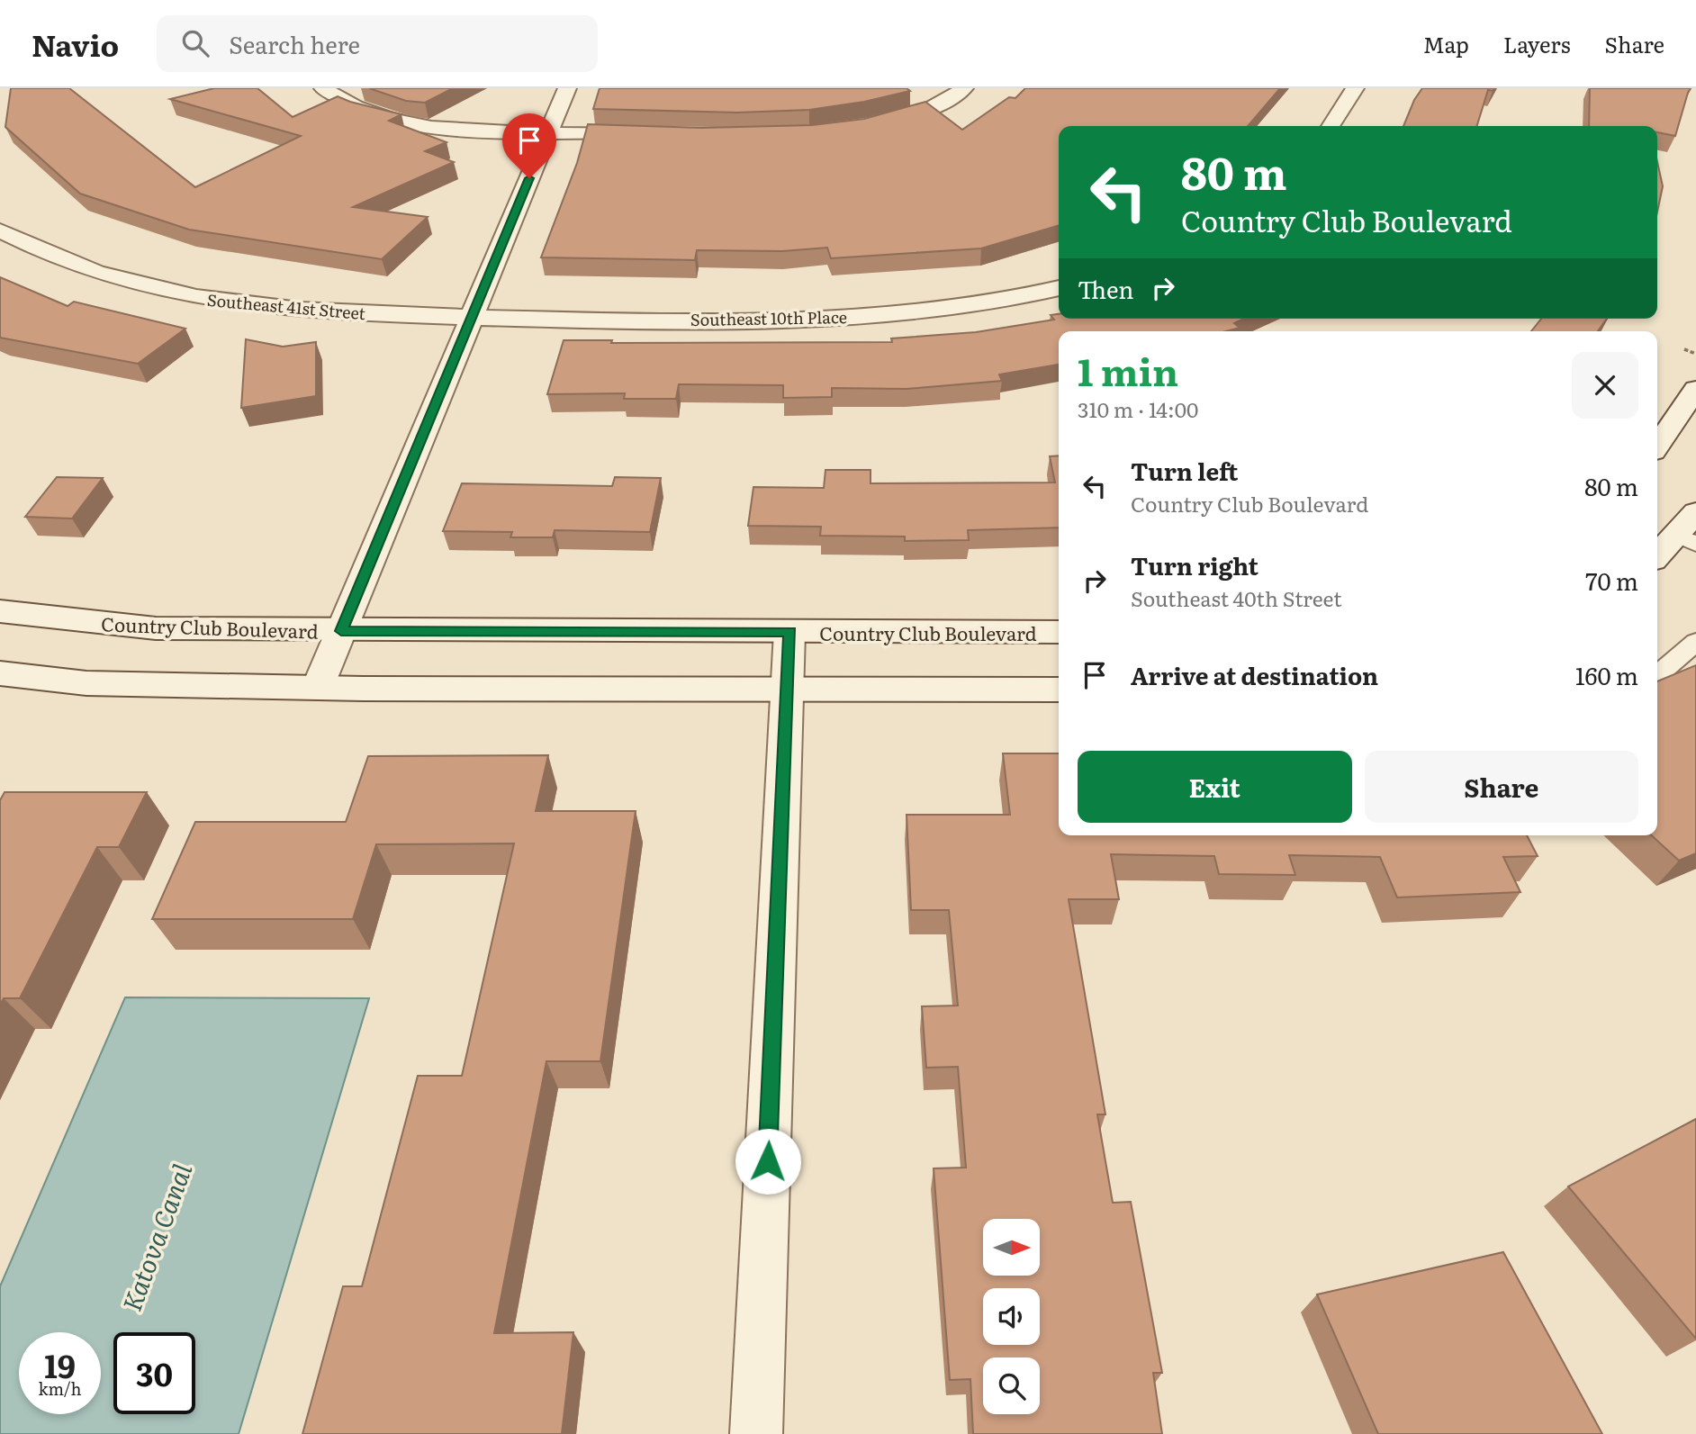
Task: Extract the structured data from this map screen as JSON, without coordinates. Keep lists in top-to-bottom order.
{
  "streets": {
    "street": ["Southeast 41st Street", "Southeast 10th Place", "Country Club Boulevard"]
  },
  "crossings": [
    ["Southeast 41st Street", "Southeast 10th Place"]
  ],
  "water": ["Katova Canal"],
  "north": "right",
  "page": {
    "header": "Navio",
    "search": "Search here",
    "nav": ["Map", "Layers", "Share"],
    "turn": ["80 m", "Country Club Boulevard"],
    "then": "Then",
    "heading": ["1 min", "310 m · 14:00"],
    "list": [
      {
        "name": "Turn left",
        "note": "Country Club Boulevard",
        "value": "80 m"
      },
      {
        "name": "Turn right",
        "note": "Southeast 40th Street",
        "value": "70 m"
      },
      {
        "name": "Arrive at destination",
        "value": "160 m"
      }
    ],
    "buttons": ["Exit", "Share"],
    "speed": "19 km/h",
    "limit": "30"
  }
}
